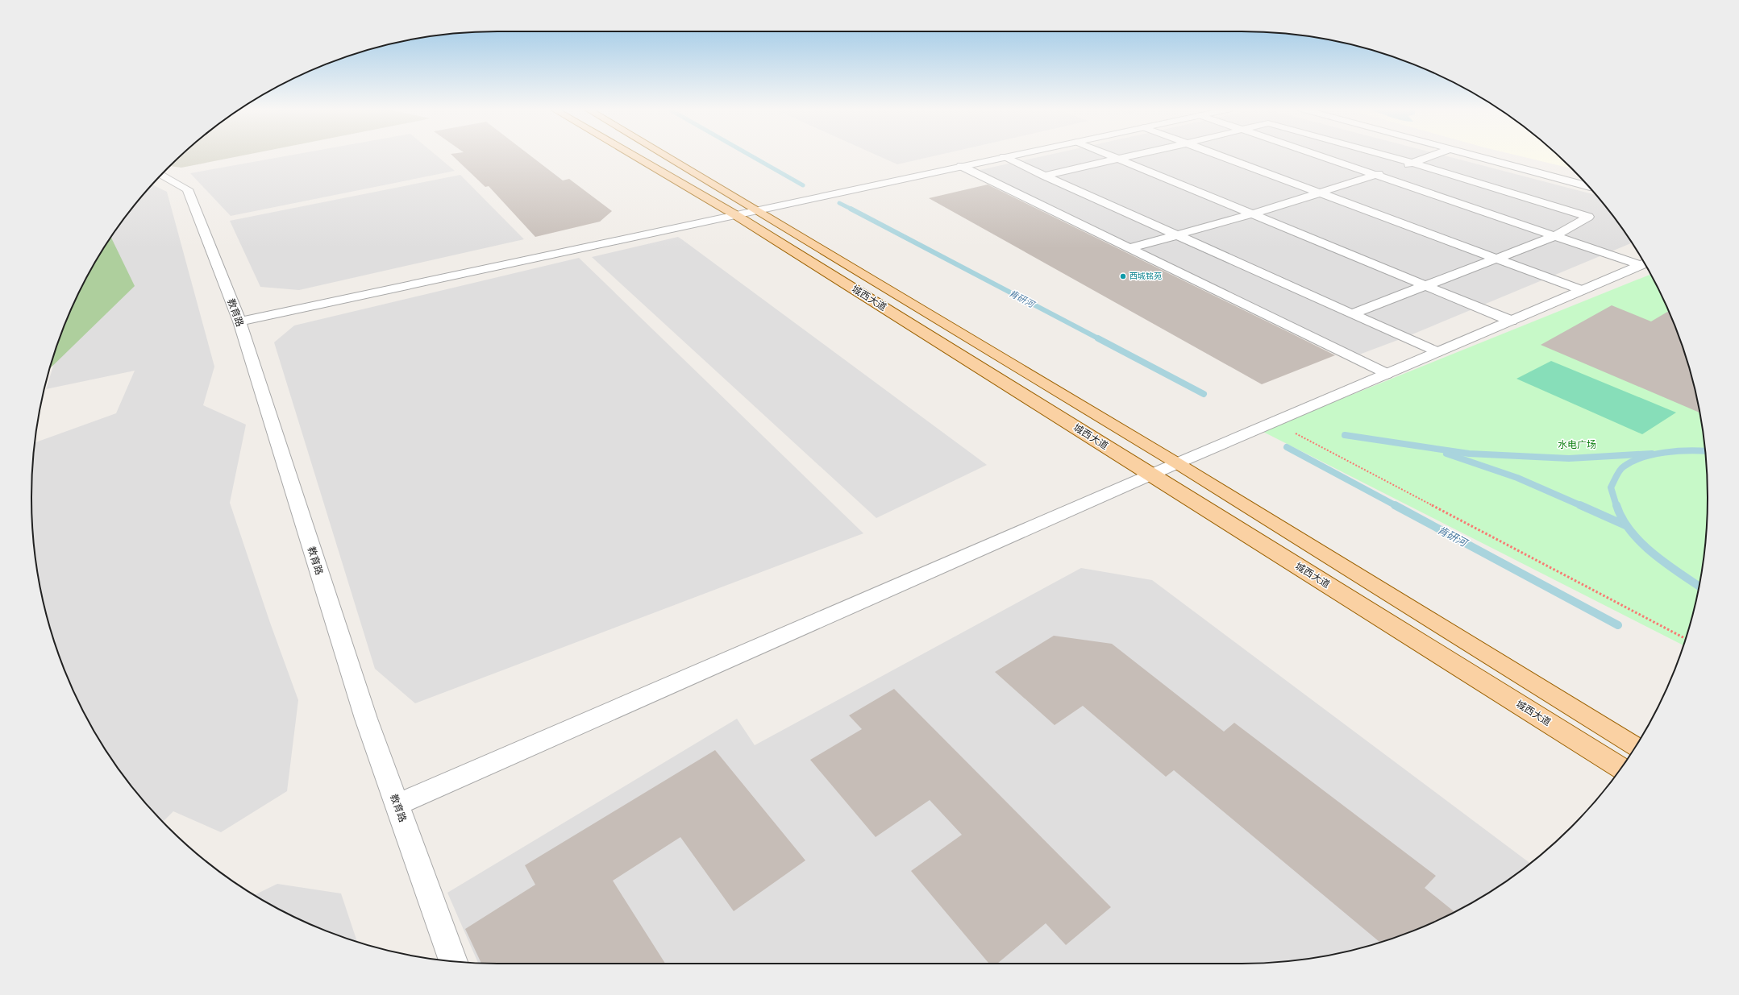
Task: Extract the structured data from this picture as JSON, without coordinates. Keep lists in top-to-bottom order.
{
  "streets": {
    "main road": ["城西大道"],
    "street": ["教育路"]
  },
  "water": ["肯研河"],
  "parks": ["水电广场"],
  "places": ["西城铭苑"]
}
